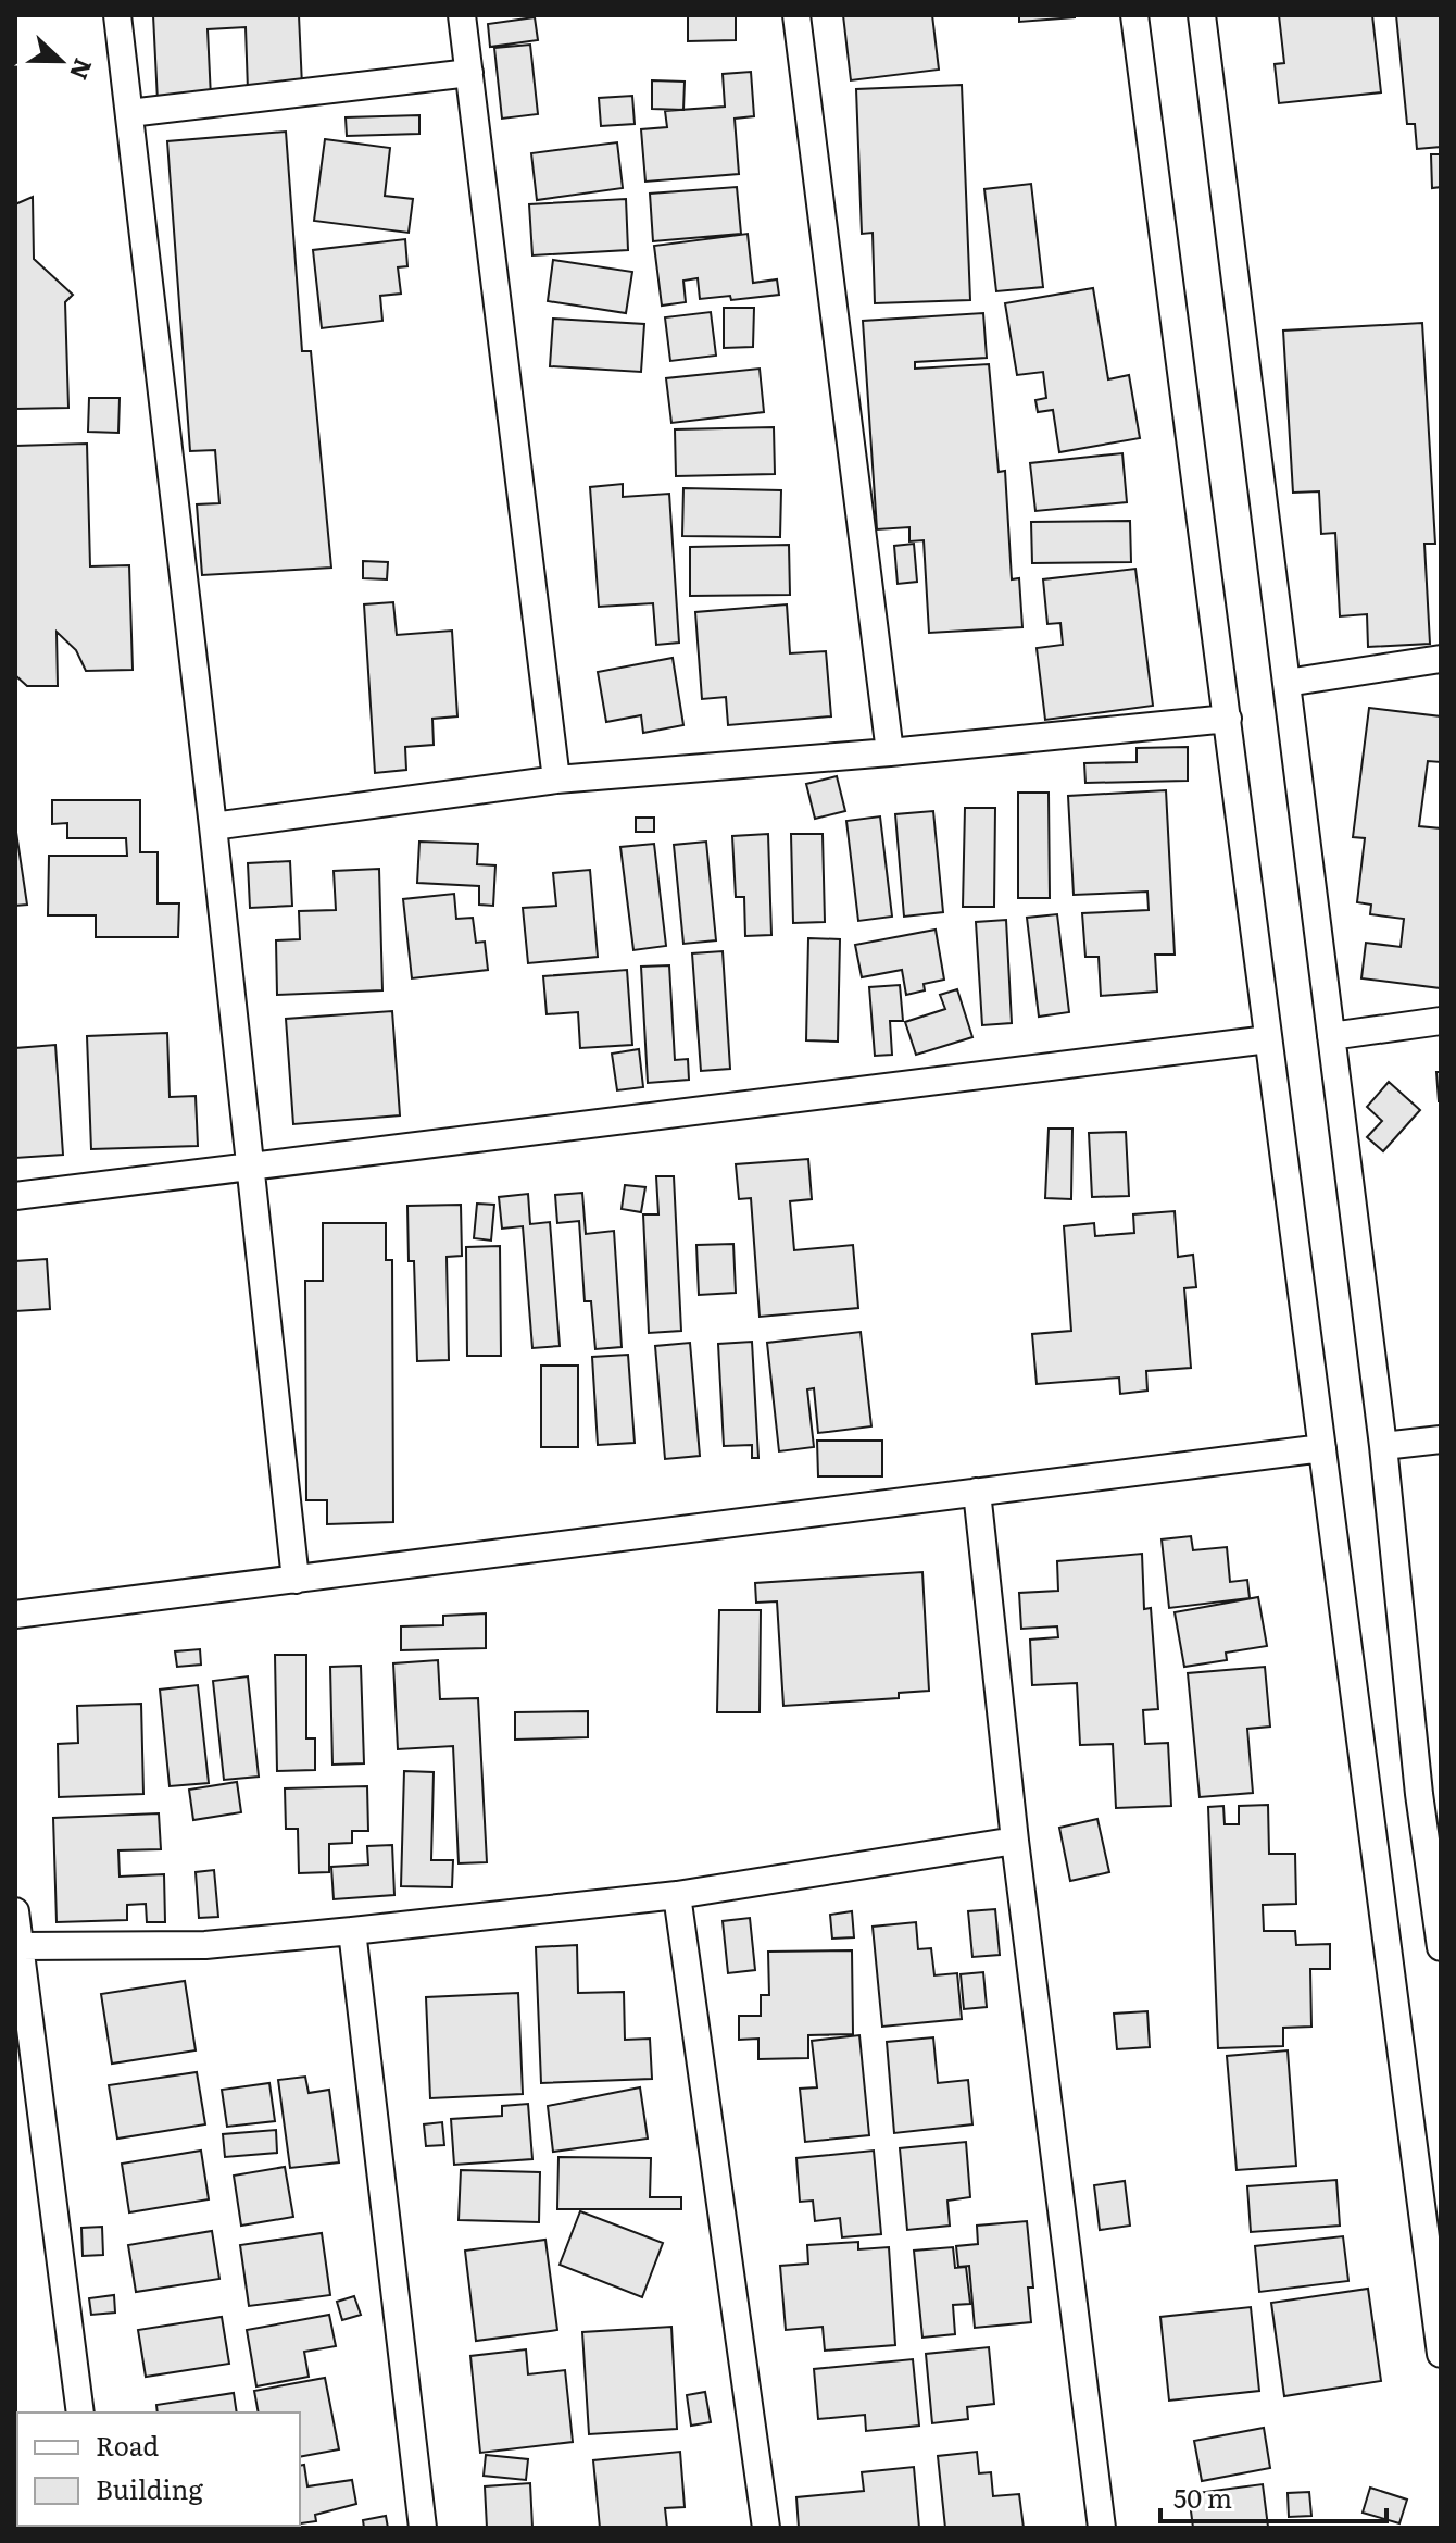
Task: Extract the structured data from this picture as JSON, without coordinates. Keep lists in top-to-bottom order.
{
  "legend": ["Road", "Building"],
  "scale_bar": "50 m",
  "north": "right"
}
